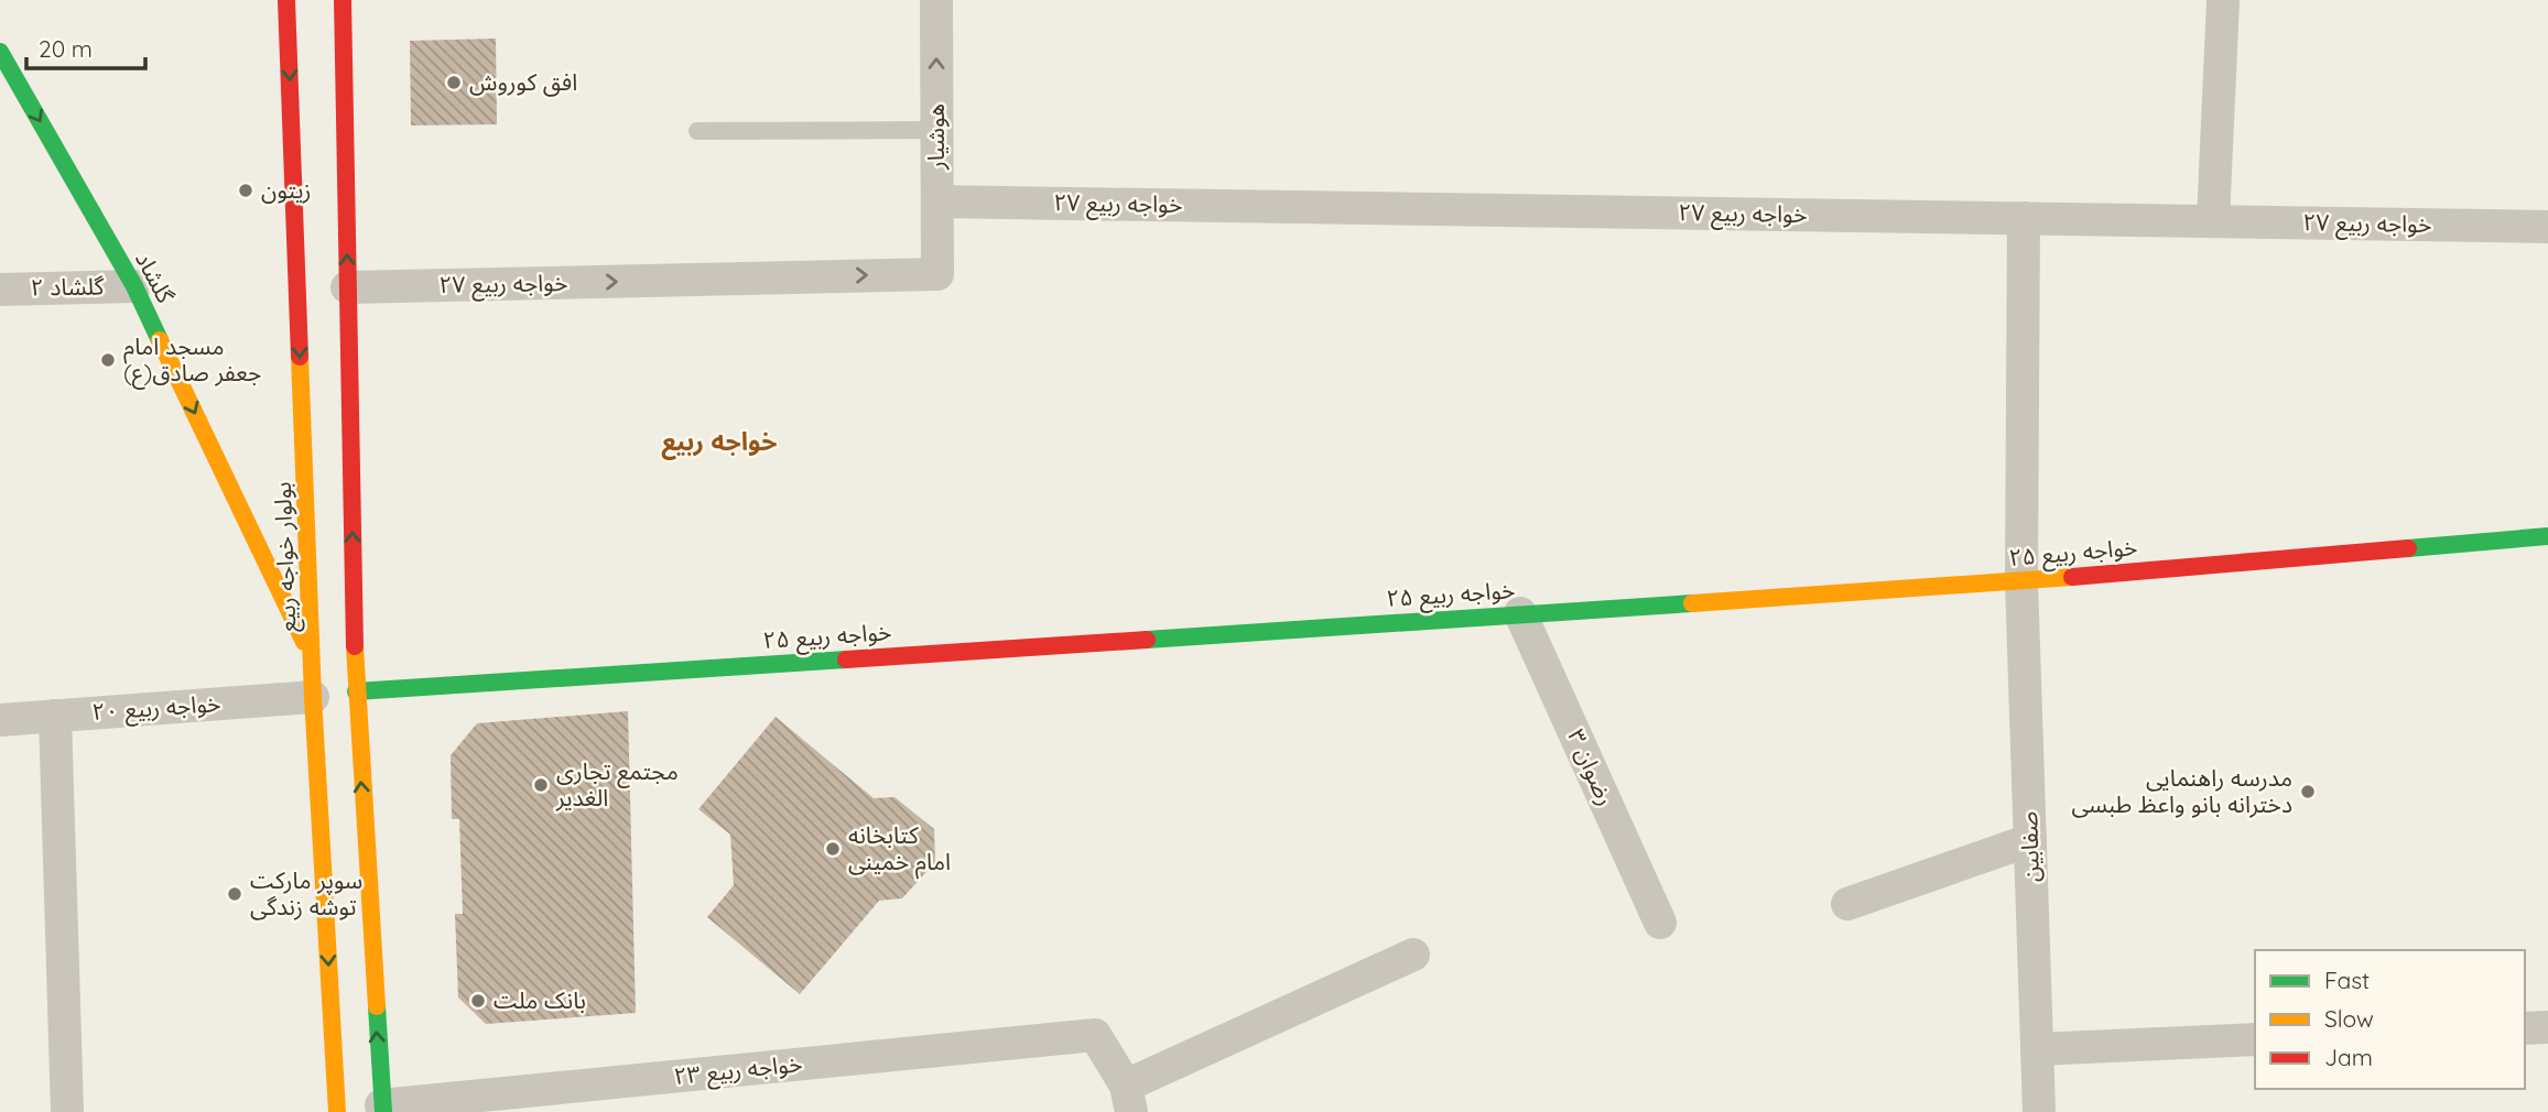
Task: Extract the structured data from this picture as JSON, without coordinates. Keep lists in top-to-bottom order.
{
  "streets": {
    "street": [
      "هوشیار",
      "خواجه ربیع ۲۷",
      "گلشاد",
      "گلشاد ۲",
      "خواجه ربیع ۲۵",
      "بولوار خواجه ربیع",
      "خواجه ربیع ۲۰",
      "رضوان ۳",
      "صفابین",
      "خواجه ربیع ۲۳"
    ]
  },
  "crossings": [
    ["هوشیار", "خواجه ربیع ۲۷"],
    ["خواجه ربیع ۲۷", "صفابین"],
    ["گلشاد", "گلشاد ۲"],
    ["گلشاد", "بولوار خواجه ربیع"],
    ["خواجه ربیع ۲۵", "رضوان ۳"],
    ["خواجه ربیع ۲۵", "صفابین"],
    ["بولوار خواجه ربیع", "خواجه ربیع ۲۰"]
  ],
  "one_way": ["هوشیار", "گلشاد"],
  "districts": ["خواجه ربیع"],
  "places": [
    "افق کوروش",
    "زیتون",
    "مسجد امام جعفر صادق(ع)",
    "مجتمع تجاری الغدیر",
    "مدرسه راهنمایی دخترانه بانو واعظ طبسی",
    "کتابخانه امام خمینی",
    "سوپر مارکت توشه زندگی",
    "بانک ملت"
  ],
  "legend": ["Fast", "Slow", "Jam"],
  "scale_bar": "20 m"
}
